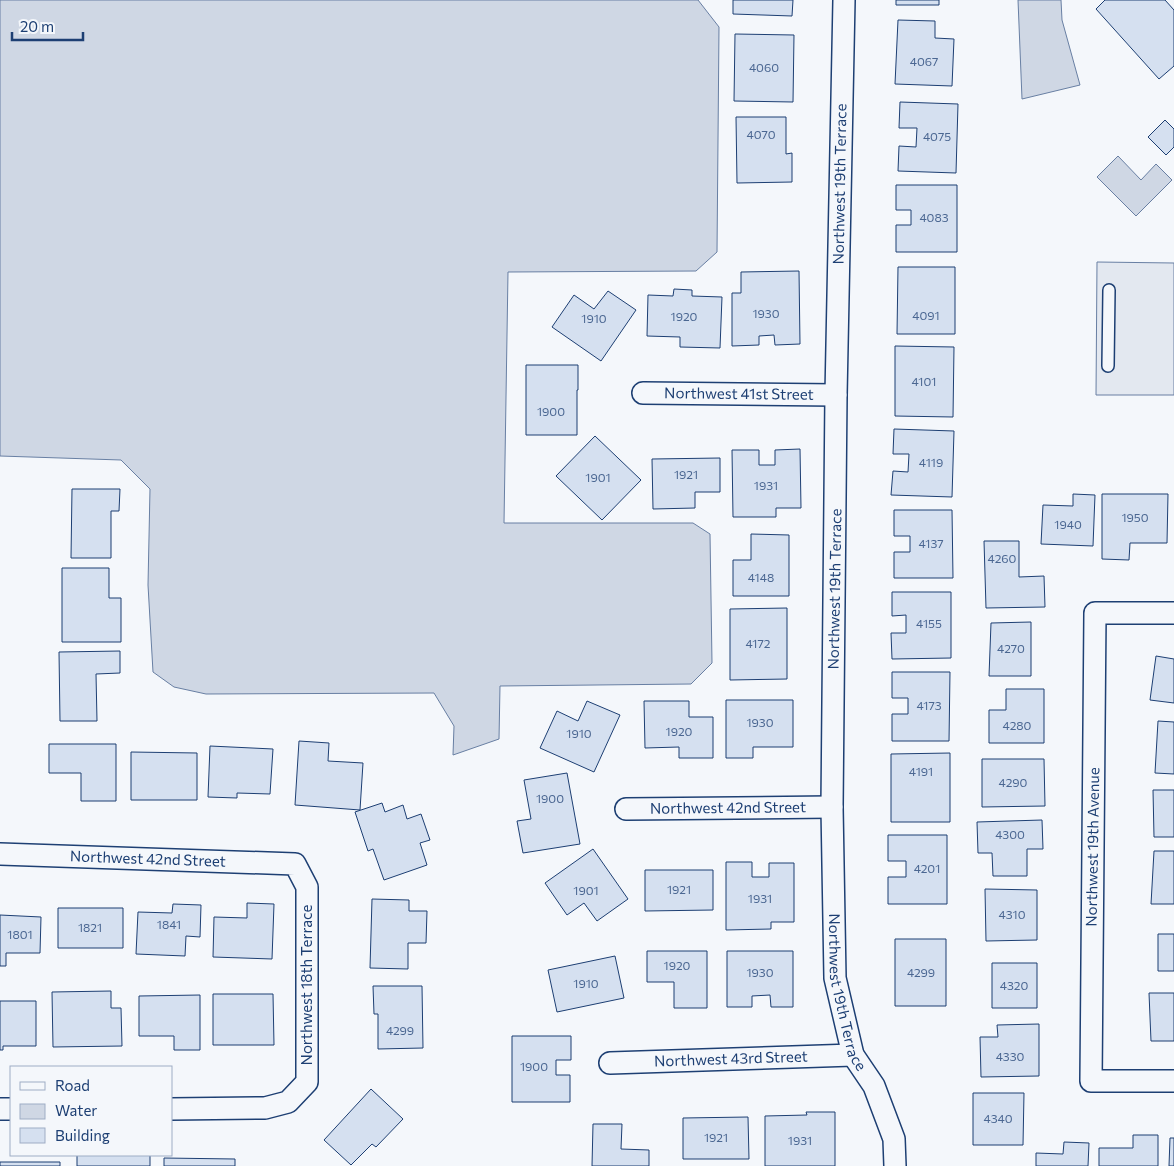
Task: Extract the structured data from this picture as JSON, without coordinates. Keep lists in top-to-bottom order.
{
  "streets": {
    "street": [
      "Northwest 19th Terrace",
      "Northwest 41st Street",
      "Northwest 42nd Street",
      "Northwest 19th Avenue",
      "Northwest 18th Terrace",
      "Northwest 43rd Street"
    ]
  },
  "crossings": [
    ["Northwest 19th Terrace", "Northwest 41st Street"],
    ["Northwest 19th Terrace", "Northwest 42nd Street"],
    ["Northwest 19th Terrace", "Northwest 43rd Street"],
    ["Northwest 42nd Street", "Northwest 18th Terrace"]
  ],
  "house_numbers": [
    "4067",
    "4060",
    "4070",
    "4075",
    "4083",
    "1930",
    "4091",
    "1920",
    "1910",
    "4101",
    "1900",
    "4119",
    "1921",
    "1901",
    "1931",
    "1950",
    "1940",
    "4137",
    "4260",
    "4148",
    "4155",
    "4172",
    "4270",
    "4173",
    "1930",
    "4280",
    "1920",
    "1910",
    "4191",
    "4290",
    "1900",
    "4300",
    "4201",
    "1921",
    "1901",
    "1931",
    "4310",
    "1841",
    "1821",
    "1801",
    "1920",
    "1930",
    "4299",
    "1910",
    "4320",
    "4299",
    "4330",
    "1900",
    "4340",
    "1921",
    "1931"
  ],
  "legend": ["Road", "Water", "Building"],
  "scale_bar": "20 m"
}
